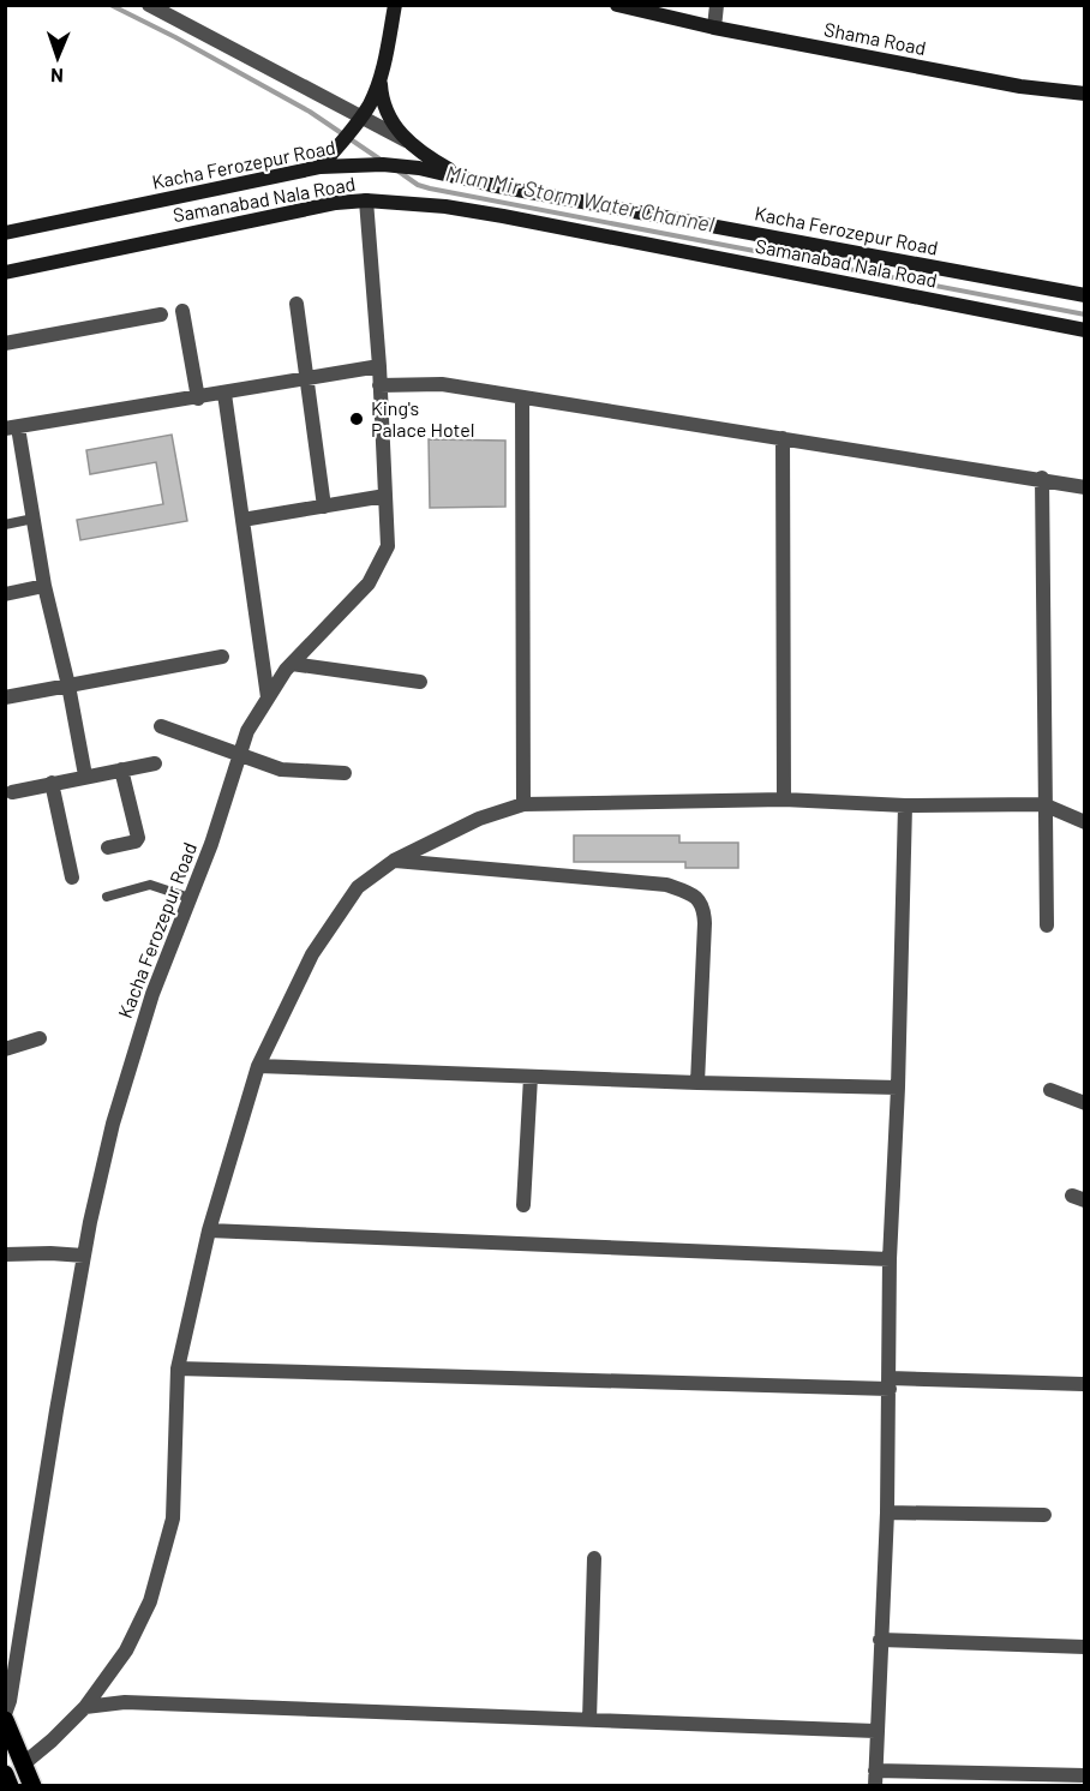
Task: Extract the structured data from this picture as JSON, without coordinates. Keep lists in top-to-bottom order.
{
  "streets": {
    "main road": ["Shama Road", "Kacha Ferozepur Road", "Samanabad Nala Road"]
  },
  "crossings": [
    ["Kacha Ferozepur Road", "Samanabad Nala Road"]
  ],
  "water": ["Mian Mir Storm Water Channel"],
  "places": ["King's Palace Hotel"],
  "north": "bottom"
}
